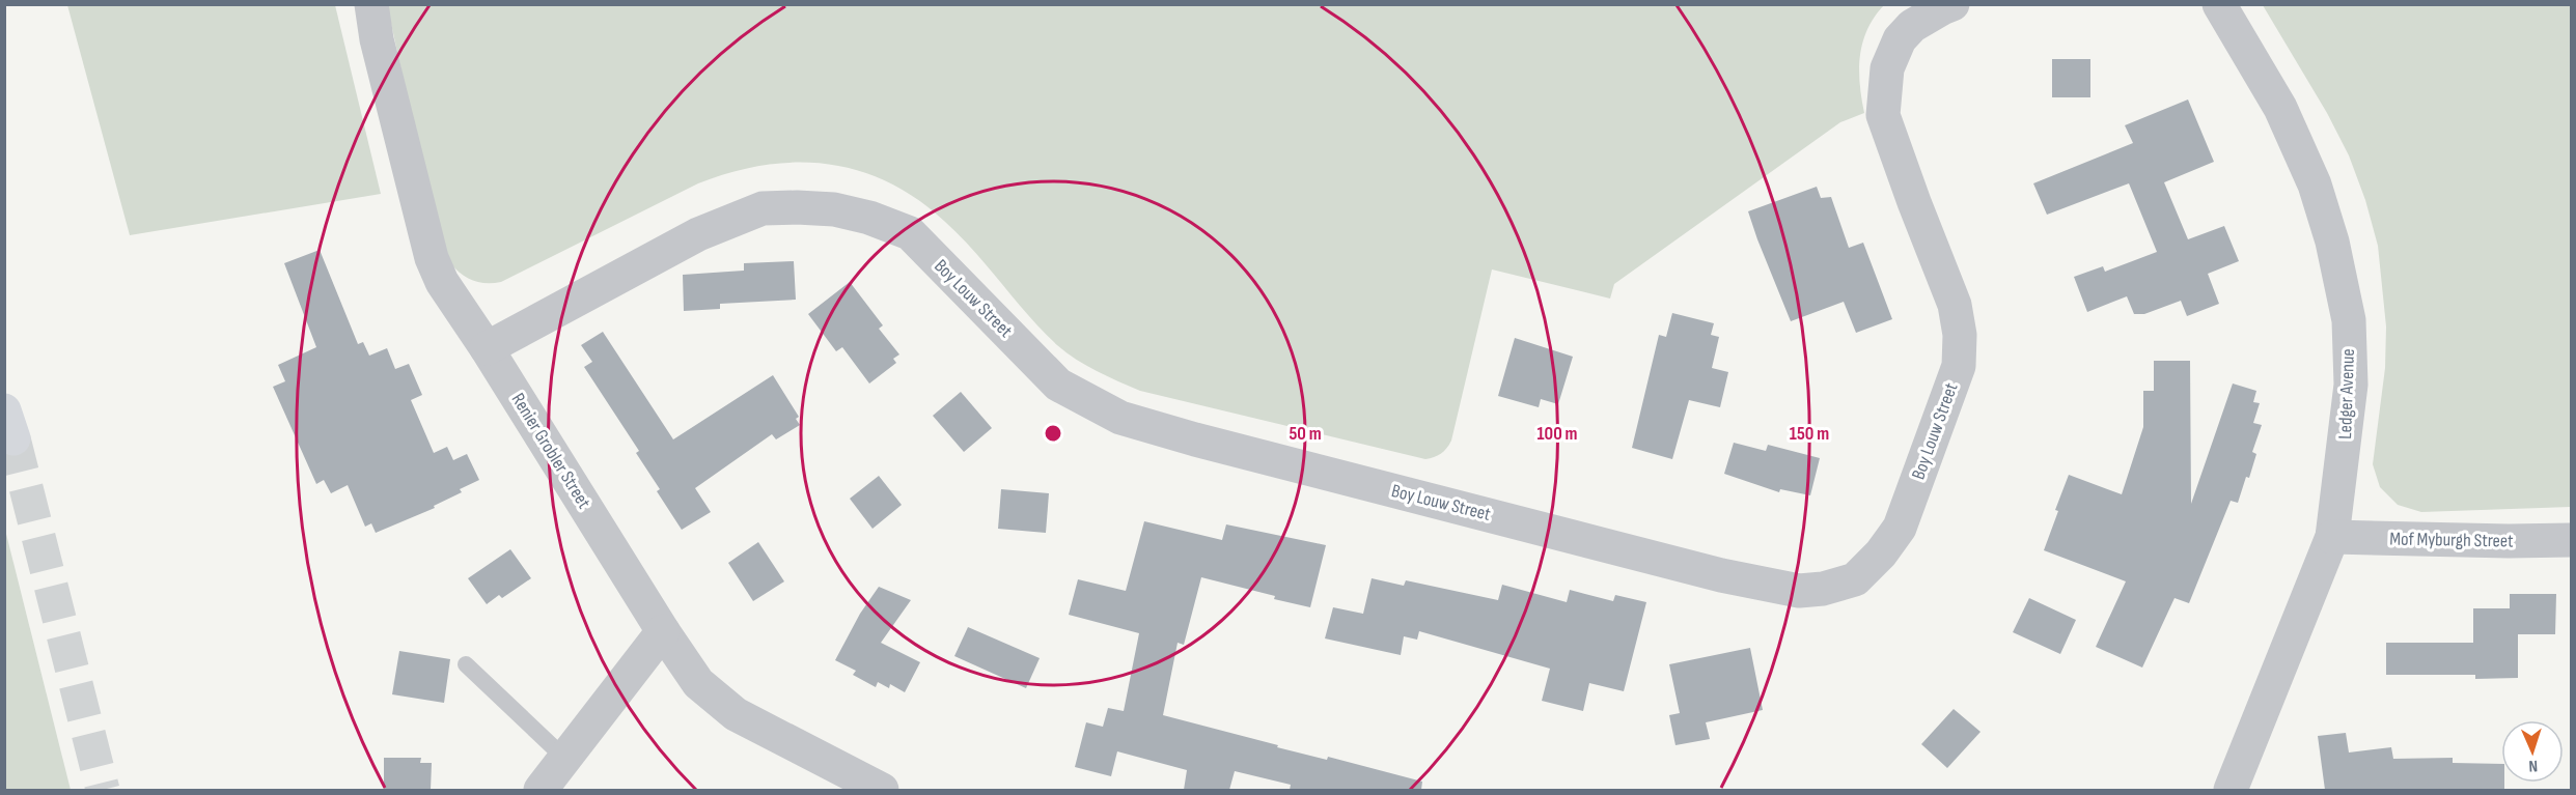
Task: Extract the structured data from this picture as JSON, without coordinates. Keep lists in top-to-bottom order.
{
  "streets": {
    "street": [
      "Boy Louw Street",
      "Ledger Avenue",
      "Renier Grobler Street",
      "Mof Myburgh Street"
    ]
  },
  "crossings": [
    ["Boy Louw Street", "Renier Grobler Street"],
    ["Ledger Avenue", "Mof Myburgh Street"]
  ],
  "north": "bottom",
  "rings": ["50 m", "100 m", "150 m"]
}
